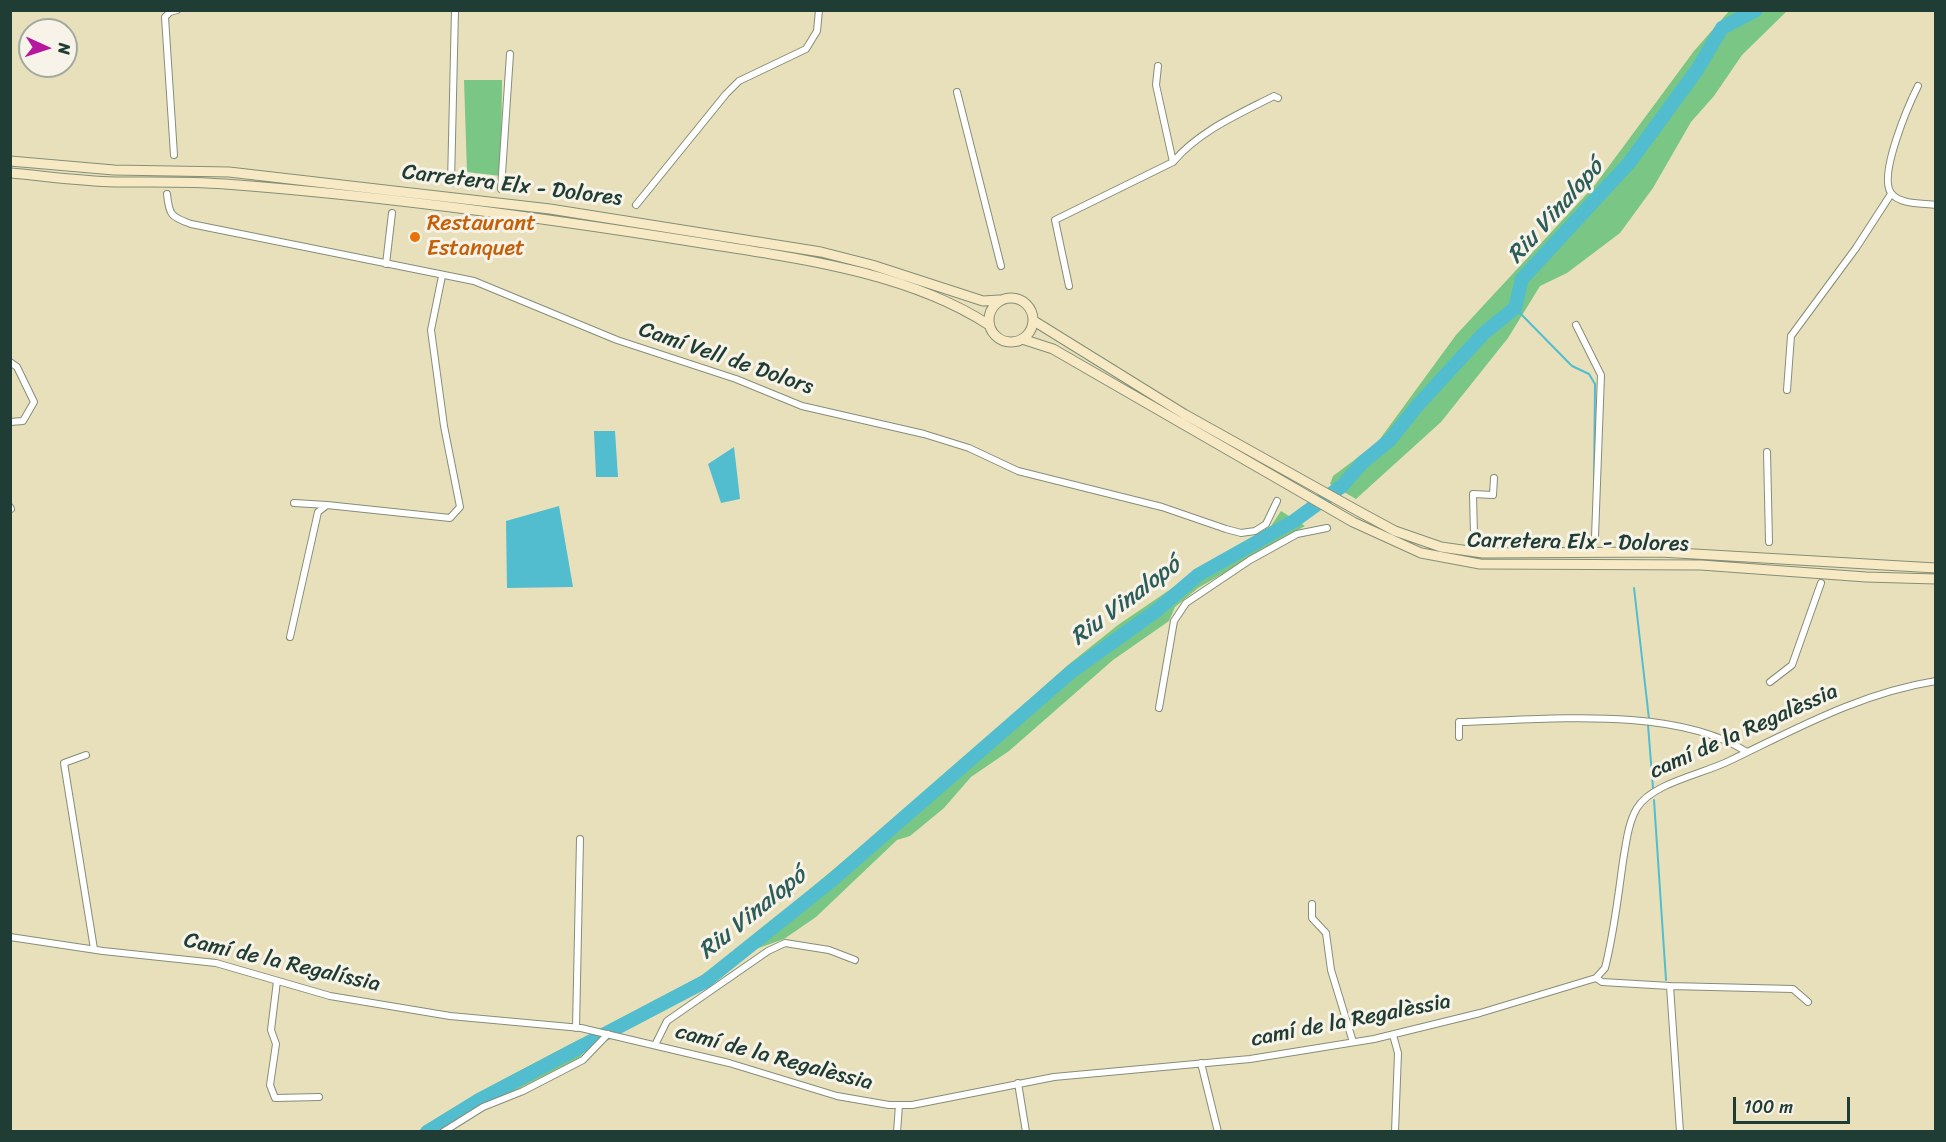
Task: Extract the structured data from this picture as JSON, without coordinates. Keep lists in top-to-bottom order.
{
  "streets": {
    "main road": ["Carretera Elx - Dolores"],
    "street": ["Camí Vell de Dolors", "camí de la Regalèssia", "Camí de la Regalíssia"]
  },
  "crossings": [
    ["camí de la Regalèssia", "Camí de la Regalíssia"]
  ],
  "water": ["Riu Vinalopó"],
  "places": ["Restaurant Estanquet"],
  "scale_bar": "100 m",
  "north": "right"
}
